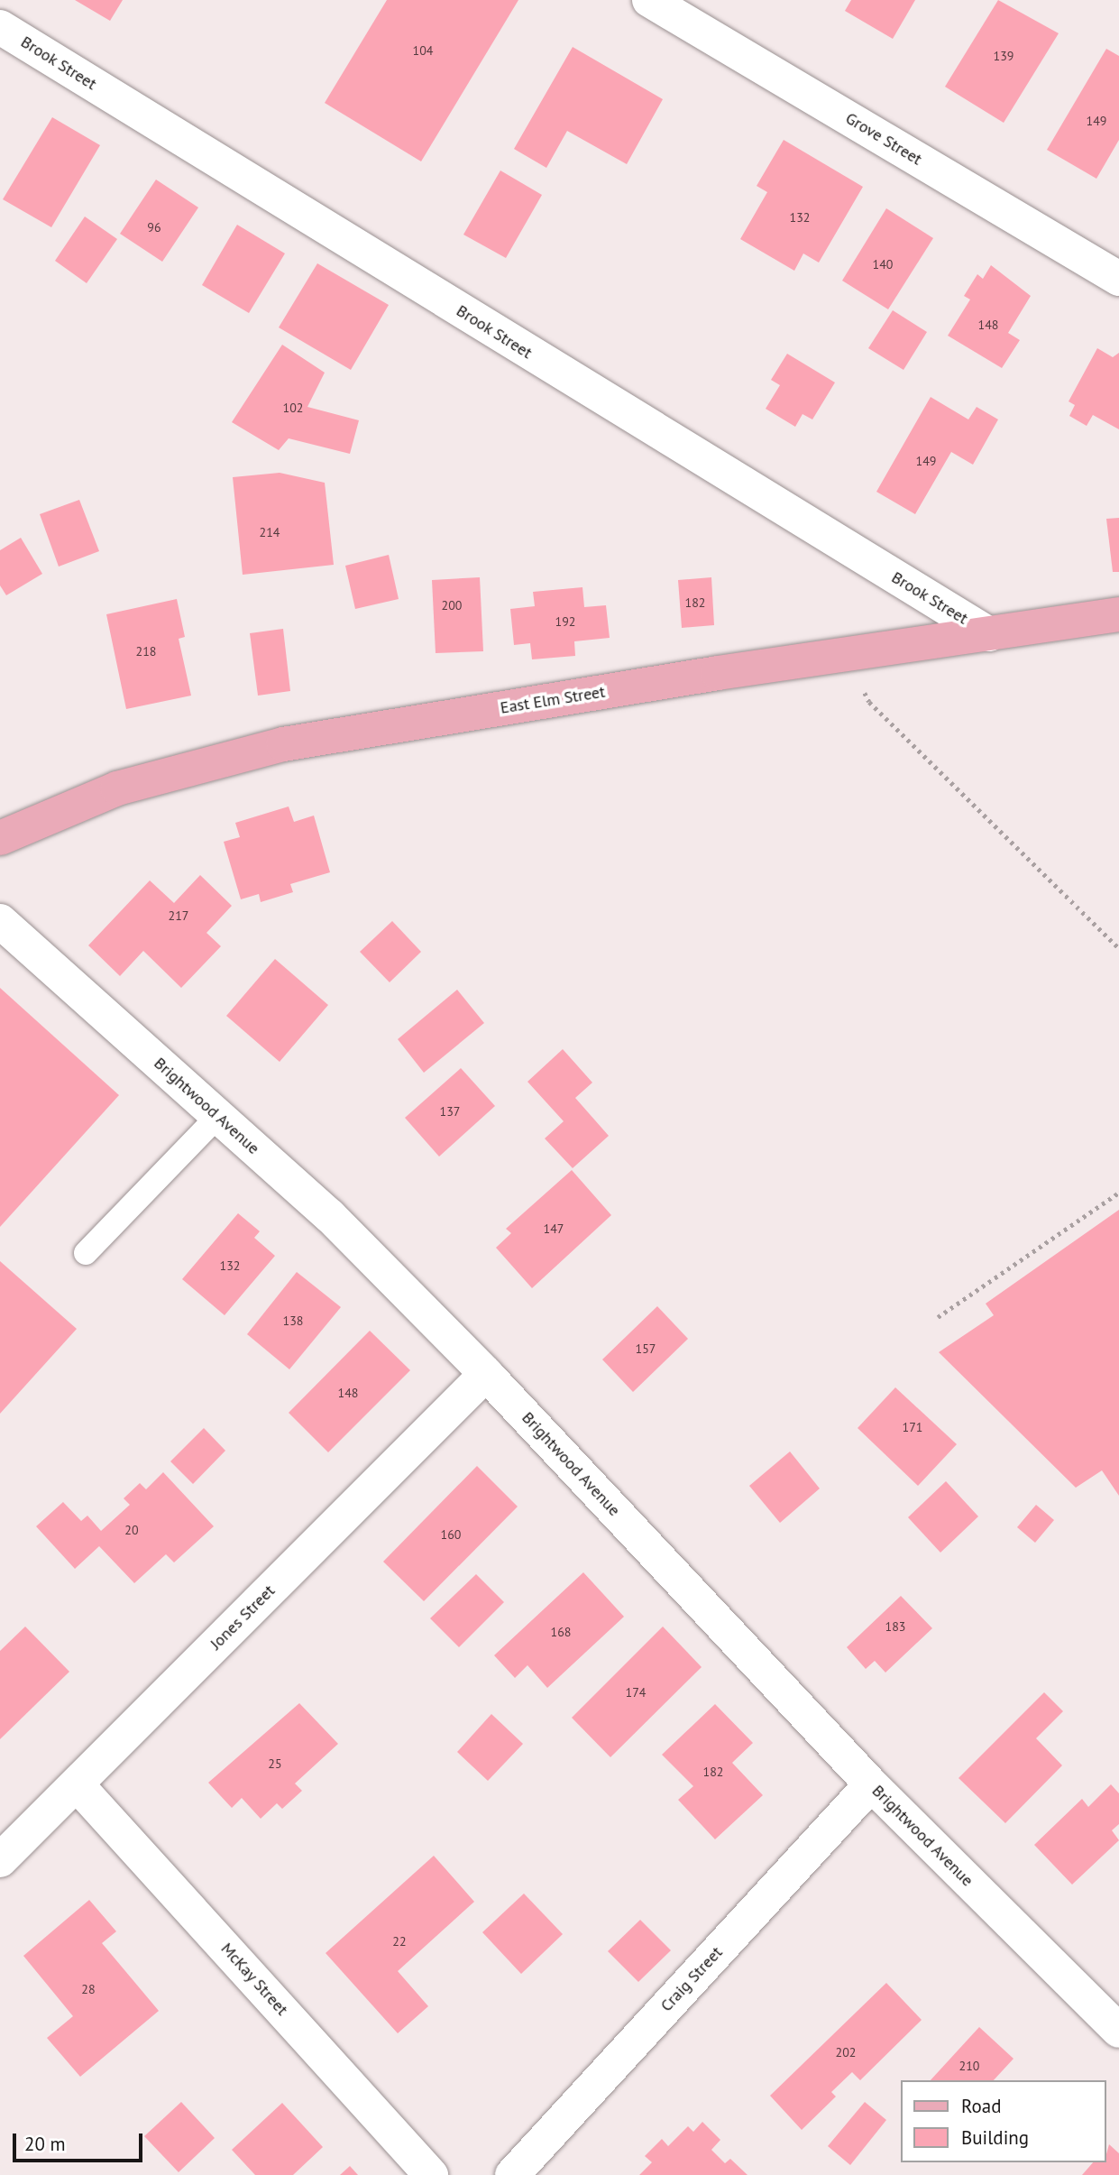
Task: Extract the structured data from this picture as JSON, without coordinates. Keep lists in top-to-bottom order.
{
  "streets": {
    "main road": ["East Elm Street"],
    "street": [
      "Brook Street",
      "Grove Street",
      "Brightwood Avenue",
      "Jones Street",
      "McKay Street",
      "Craig Street"
    ]
  },
  "crossings": [
    ["Brook Street", "East Elm Street"],
    ["Brightwood Avenue", "Jones Street"],
    ["Brightwood Avenue", "Craig Street"],
    ["Jones Street", "McKay Street"]
  ],
  "house_numbers": [
    "104",
    "139",
    "149",
    "132",
    "96",
    "140",
    "148",
    "102",
    "149",
    "214",
    "182",
    "200",
    "192",
    "218",
    "217",
    "137",
    "147",
    "132",
    "138",
    "157",
    "148",
    "171",
    "20",
    "160",
    "183",
    "168",
    "174",
    "25",
    "182",
    "22",
    "28",
    "202",
    "210"
  ],
  "legend": ["Road", "Building"],
  "scale_bar": "20 m"
}
